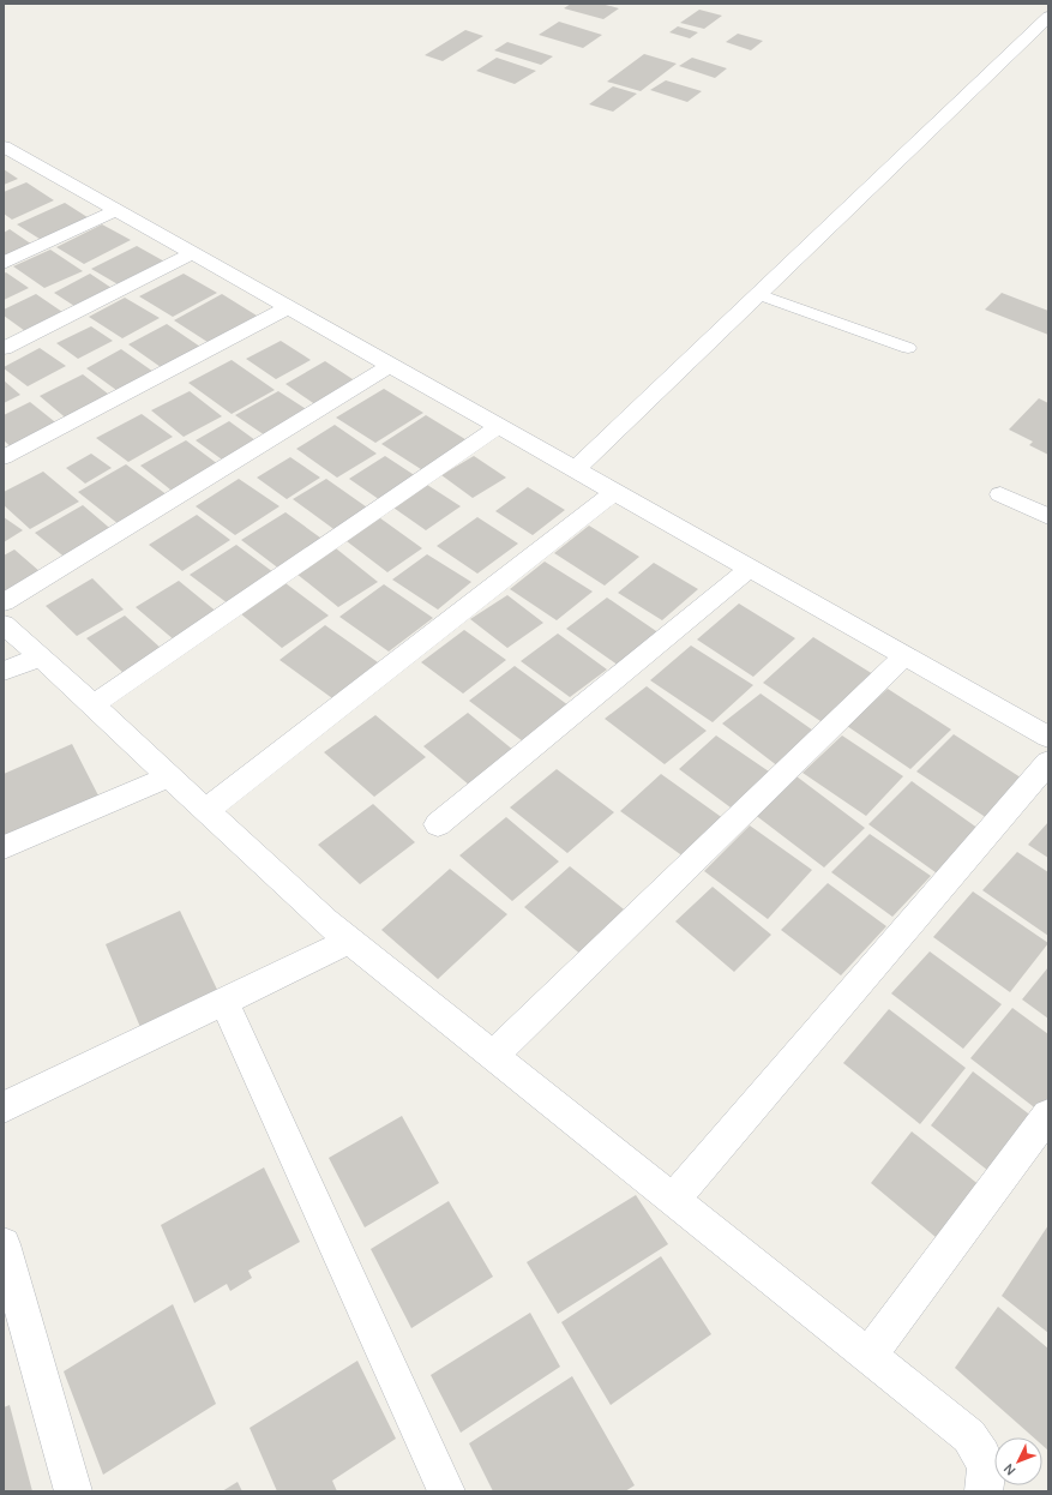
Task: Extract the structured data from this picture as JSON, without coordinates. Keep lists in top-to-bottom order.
{
  "north": "bottom left"
}
